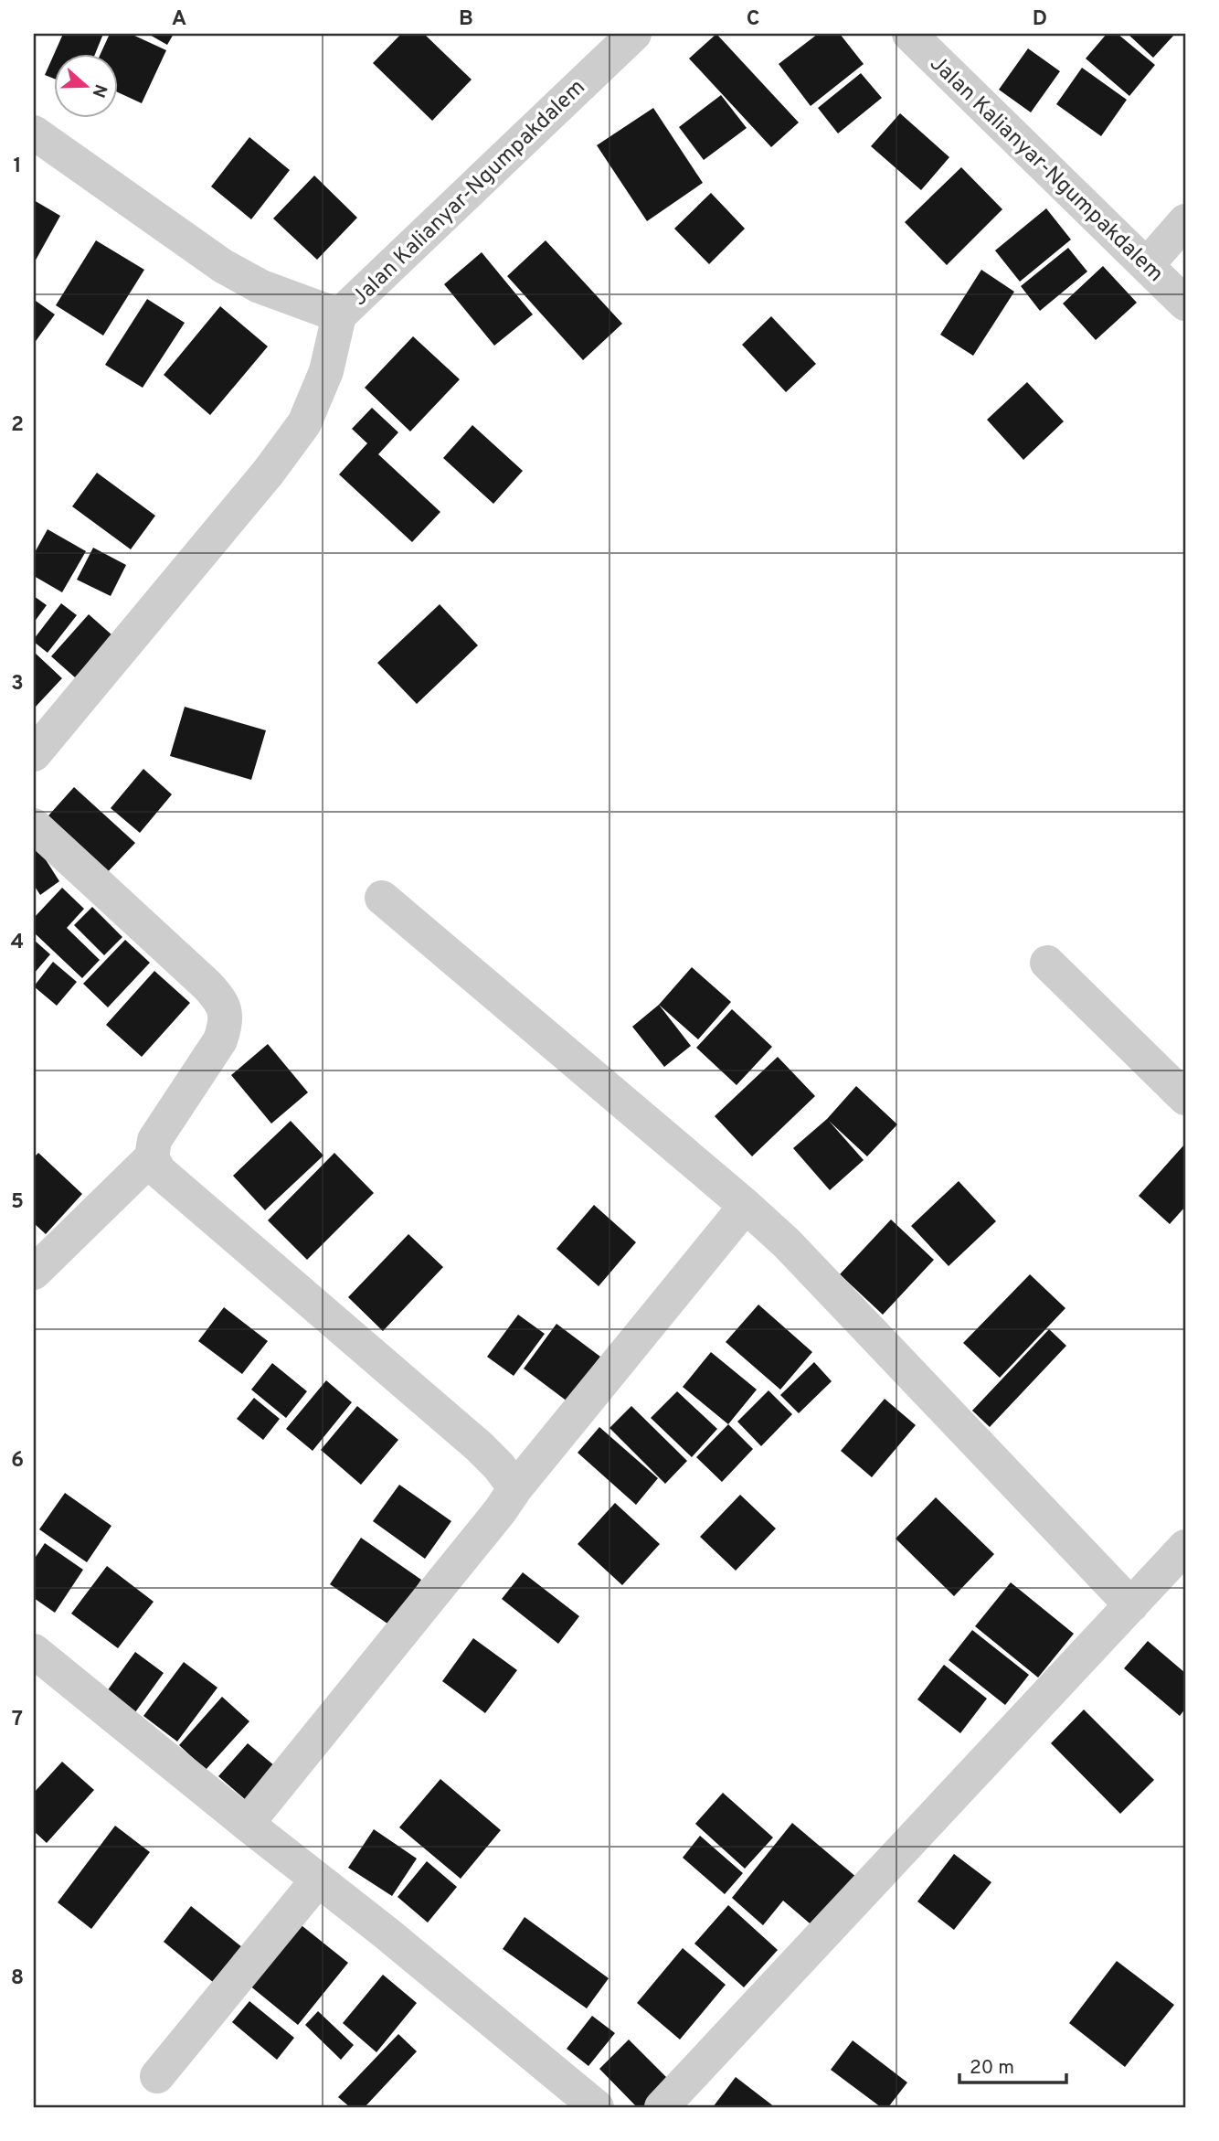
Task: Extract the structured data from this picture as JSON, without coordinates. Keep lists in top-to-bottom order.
{
  "streets": {
    "street": ["Jalan Kalianyar-Ngumpakdalem"]
  },
  "scale_bar": "20 m",
  "north": "right",
  "grid": {
    "columns": [
      "A",
      "B",
      "C",
      "D"
    ],
    "rows": [
      "1",
      "2",
      "3",
      "4",
      "5",
      "6",
      "7",
      "8"
    ]
  }
}
